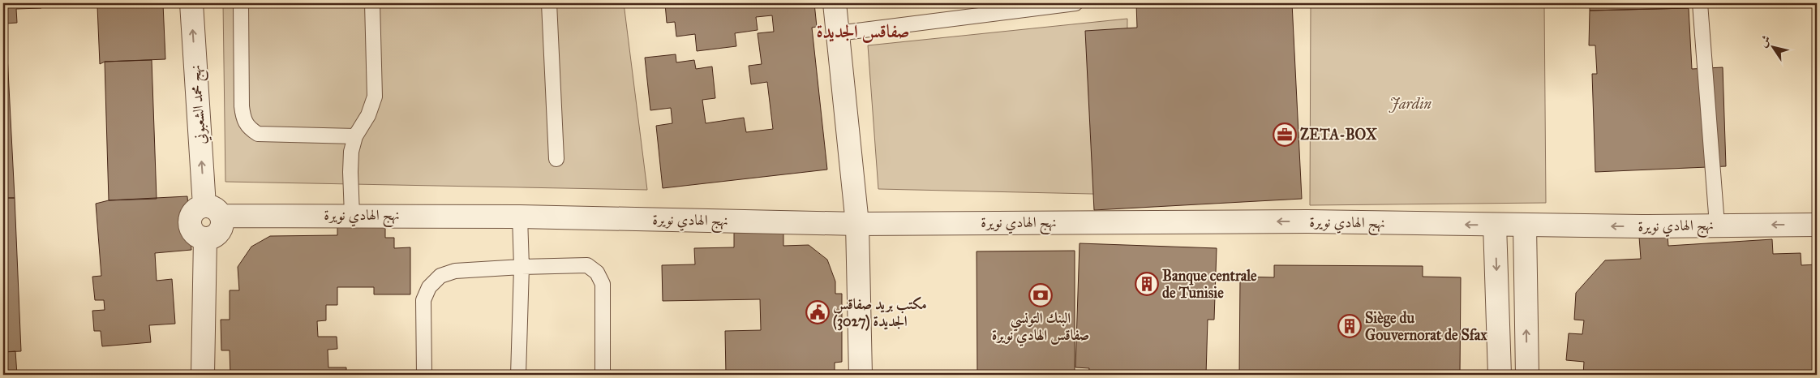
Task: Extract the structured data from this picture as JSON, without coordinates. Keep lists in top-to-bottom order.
{
  "streets": {
    "street": ["نهج محمد الشعبوني", "نهج الهادي نويرة"]
  },
  "crossings": [
    ["نهج محمد الشعبوني", "نهج الهادي نويرة"]
  ],
  "one_way": ["نهج محمد الشعبوني", "نهج الهادي نويرة"],
  "districts": ["صفاقس الجديدة"],
  "parks": ["Jardin"],
  "places": {
    "office": ["ZETA-BOX"],
    "building": ["Banque centrale de Tunisie", "Siège du Gouvernorat de Sfax"],
    "bank": ["البنك التونسي صفاقس الهادي نويرة"],
    "public building": ["مكتب بريد صفاقس الجديدة (3027)"]
  },
  "north": "top left"
}
